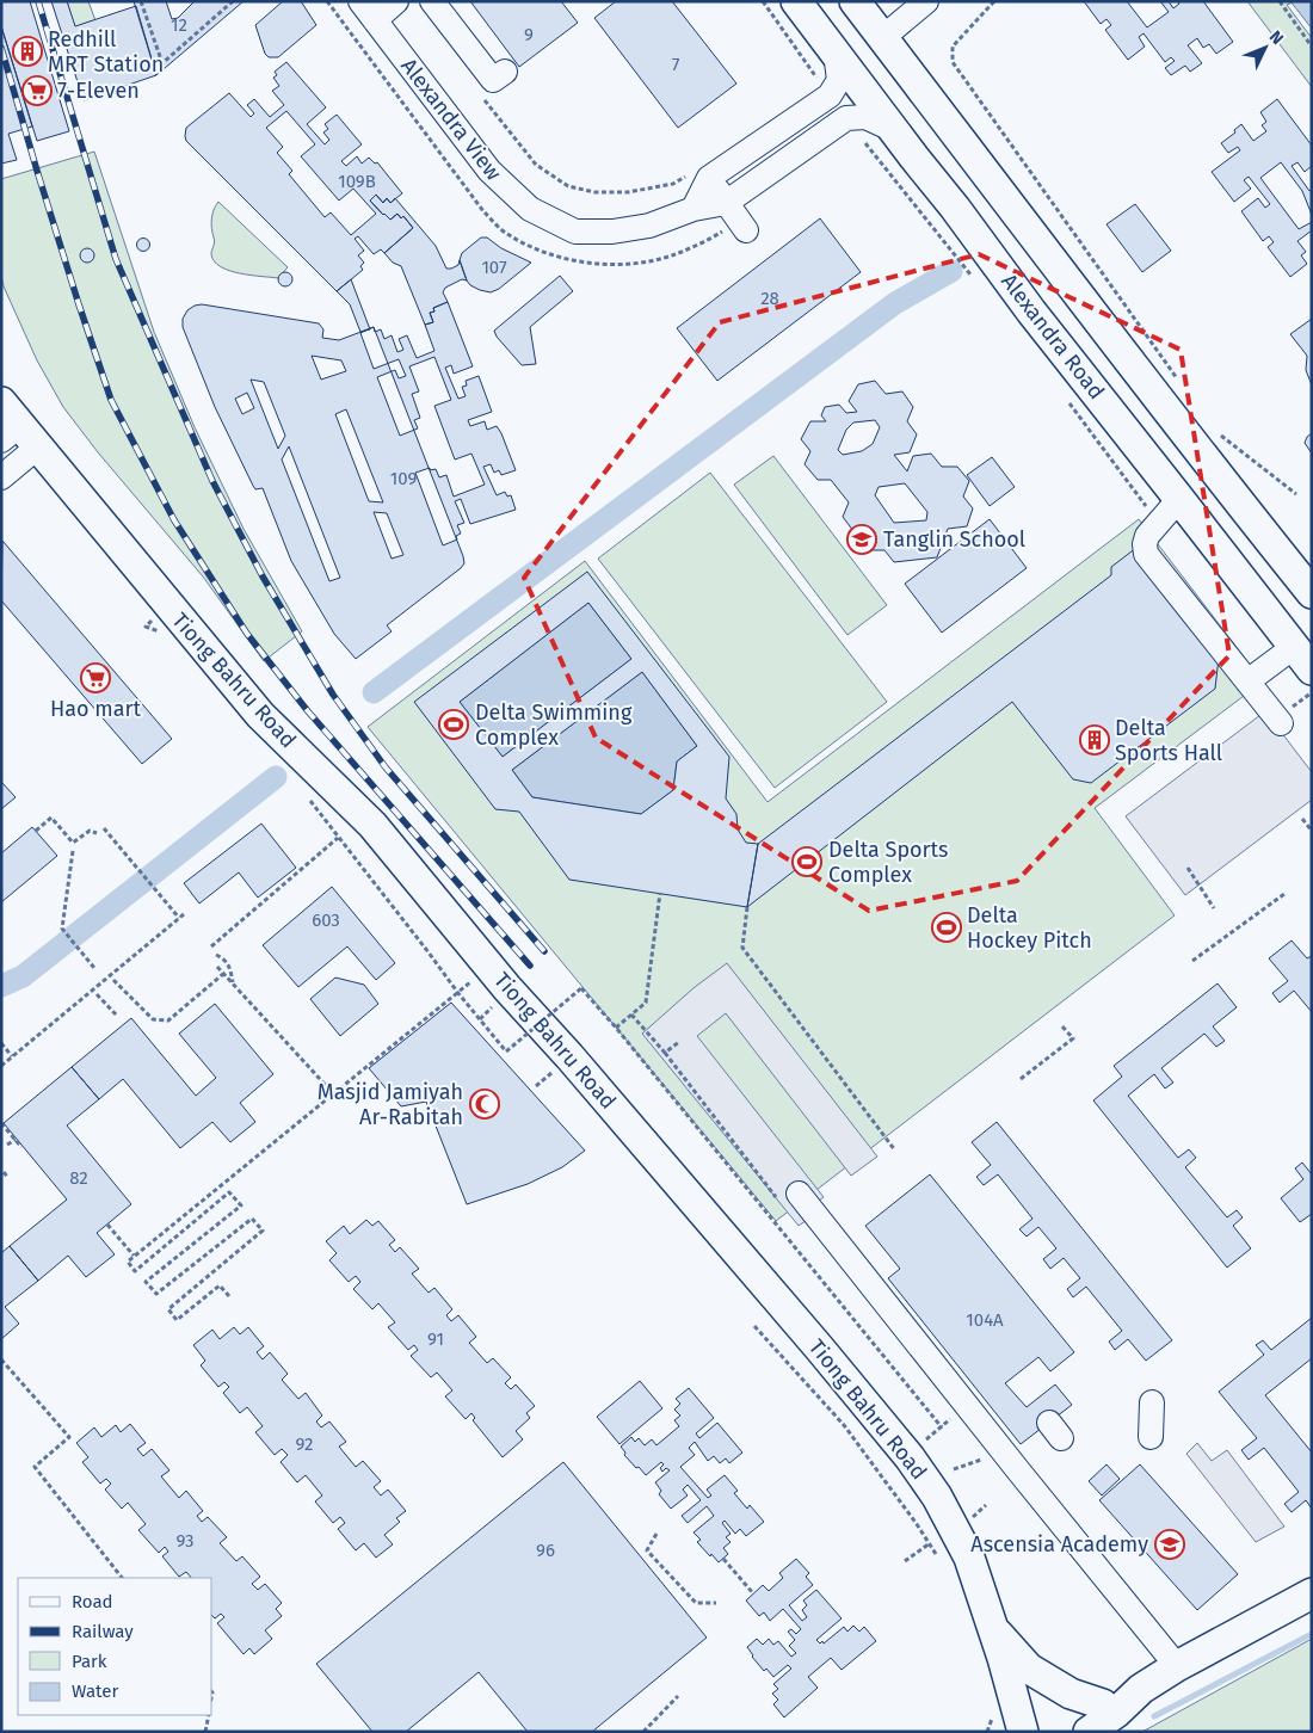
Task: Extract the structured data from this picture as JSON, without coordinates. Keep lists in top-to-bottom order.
{
  "streets": {
    "main road": ["Alexandra Road", "Tiong Bahru Road"],
    "street": ["Alexandra View"]
  },
  "crossings": [
    ["Alexandra View", "Alexandra Road"]
  ],
  "places": {
    "building": ["Redhill MRT Station", "Delta Sports Hall"],
    "supermarket": ["7-Eleven", "Hao mart"],
    "school or university": ["Tanglin School", "Ascensia Academy"],
    "sports": ["Delta Swimming Complex", "Delta Sports Complex", "Delta Hockey Pitch"],
    "mosque": ["Masjid Jamiyah Ar-Rabitah"]
  },
  "house_numbers": [
    "12",
    "9",
    "7",
    "109B",
    "107",
    "28",
    "109",
    "603",
    "82",
    "104A",
    "91",
    "92",
    "93",
    "96"
  ],
  "legend": [
    "Road",
    "Railway",
    "Park",
    "Water"
  ],
  "north": "top right"
}
